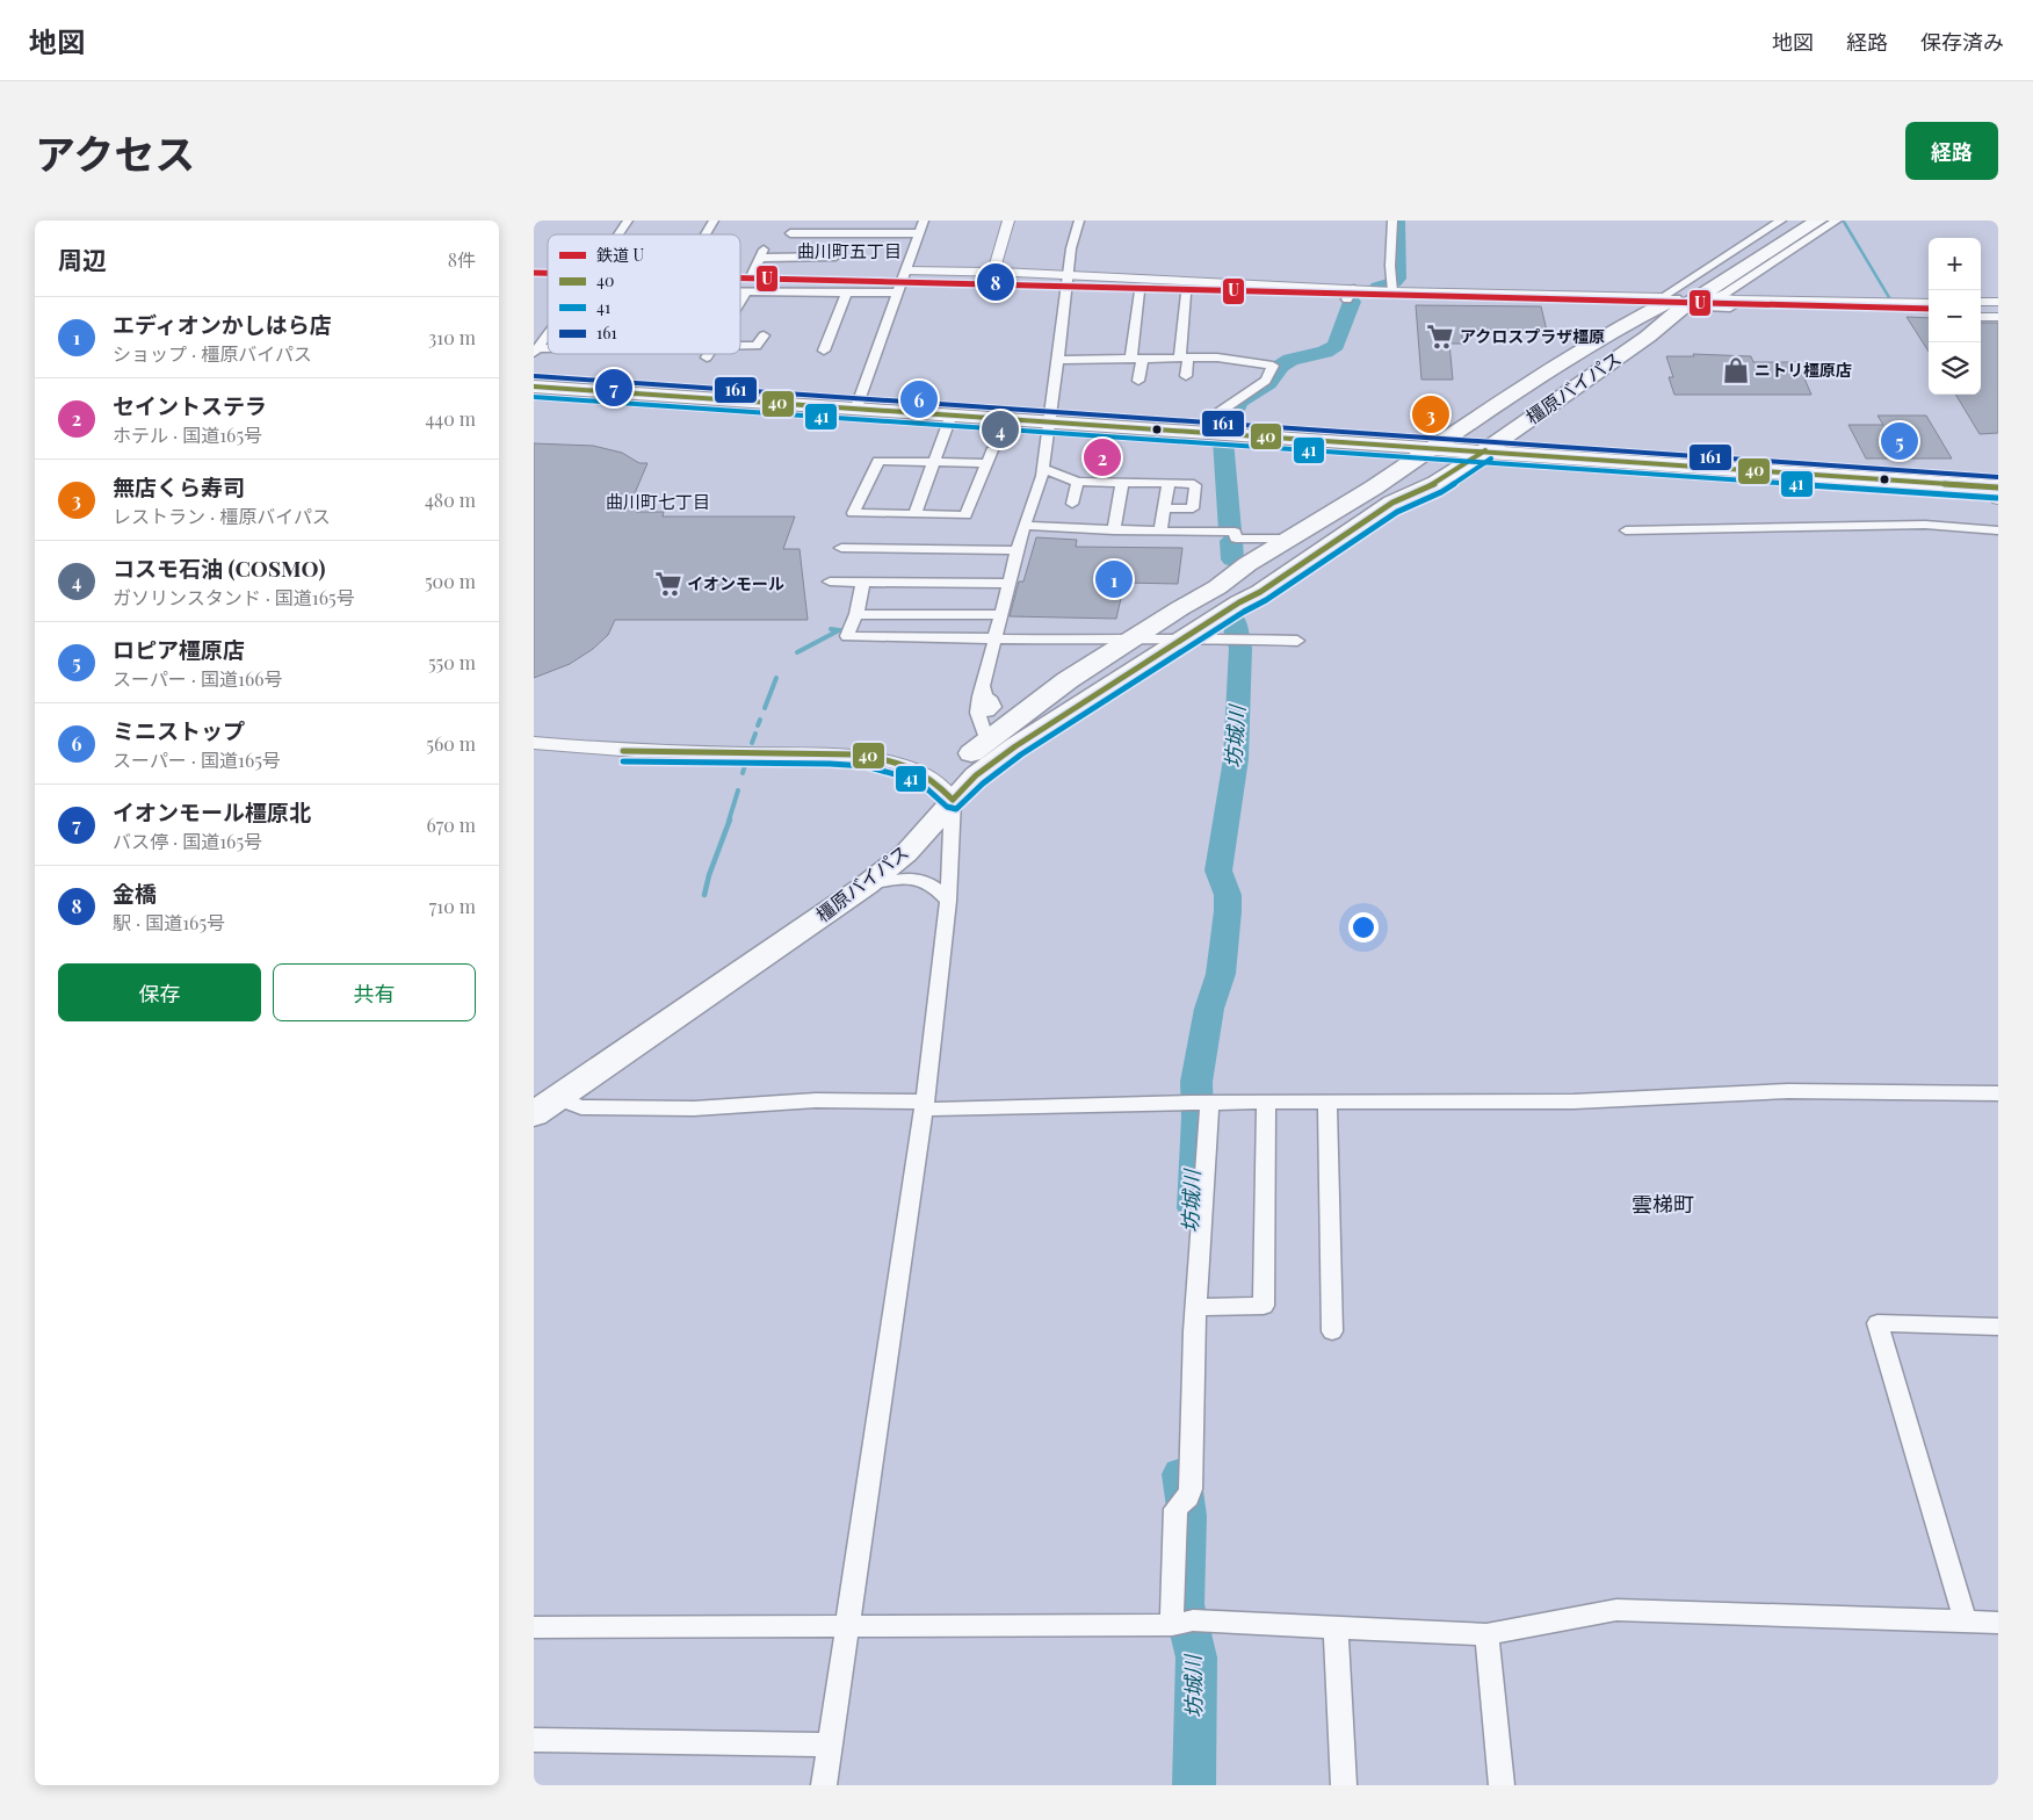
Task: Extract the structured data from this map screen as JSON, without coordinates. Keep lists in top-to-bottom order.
{
  "streets": {
    "highway": ["橿原バイパス"]
  },
  "districts": ["曲川町五丁目", "曲川町七丁目", "雲梯町"],
  "water": ["坊城川"],
  "places": {
    "supermarket": ["アクロスプラザ橿原", "イオンモール"],
    "shop": ["ニトリ橿原店"]
  },
  "lines": [
    "rail line U",
    "transit line 161",
    "transit line 40",
    "transit line 41"
  ],
  "legend": [
    "鉄道 U",
    "40",
    "41",
    "161"
  ],
  "page": {
    "header": "地図",
    "nav": ["地図", "経路", "保存済み"],
    "title": "アクセス",
    "buttons": [
      "経路",
      ["保存", "共有"]
    ],
    "heading": ["周辺", "8件"],
    "map_buttons": ["+", "−"],
    "pins": [
      "8",
      "7",
      "6",
      "3",
      "4",
      "5",
      "2",
      "1"
    ],
    "list": [
      {
        "mark": "1",
        "name": "エディオンかしはら店",
        "note": "ショップ · 橿原バイパス",
        "value": "310 m"
      },
      {
        "mark": "2",
        "name": "セイントステラ",
        "note": "ホテル · 国道165号",
        "value": "440 m"
      },
      {
        "mark": "3",
        "name": "無店くら寿司",
        "note": "レストラン · 橿原バイパス",
        "value": "480 m"
      },
      {
        "mark": "4",
        "name": "コスモ石油 (COSMO)",
        "note": "ガソリンスタンド · 国道165号",
        "value": "500 m"
      },
      {
        "mark": "5",
        "name": "ロピア橿原店",
        "note": "スーパー · 国道166号",
        "value": "550 m"
      },
      {
        "mark": "6",
        "name": "ミニストップ",
        "note": "スーパー · 国道165号",
        "value": "560 m"
      },
      {
        "mark": "7",
        "name": "イオンモール橿原北",
        "note": "バス停 · 国道165号",
        "value": "670 m"
      },
      {
        "mark": "8",
        "name": "金橋",
        "note": "駅 · 国道165号",
        "value": "710 m"
      }
    ]
  }
}
